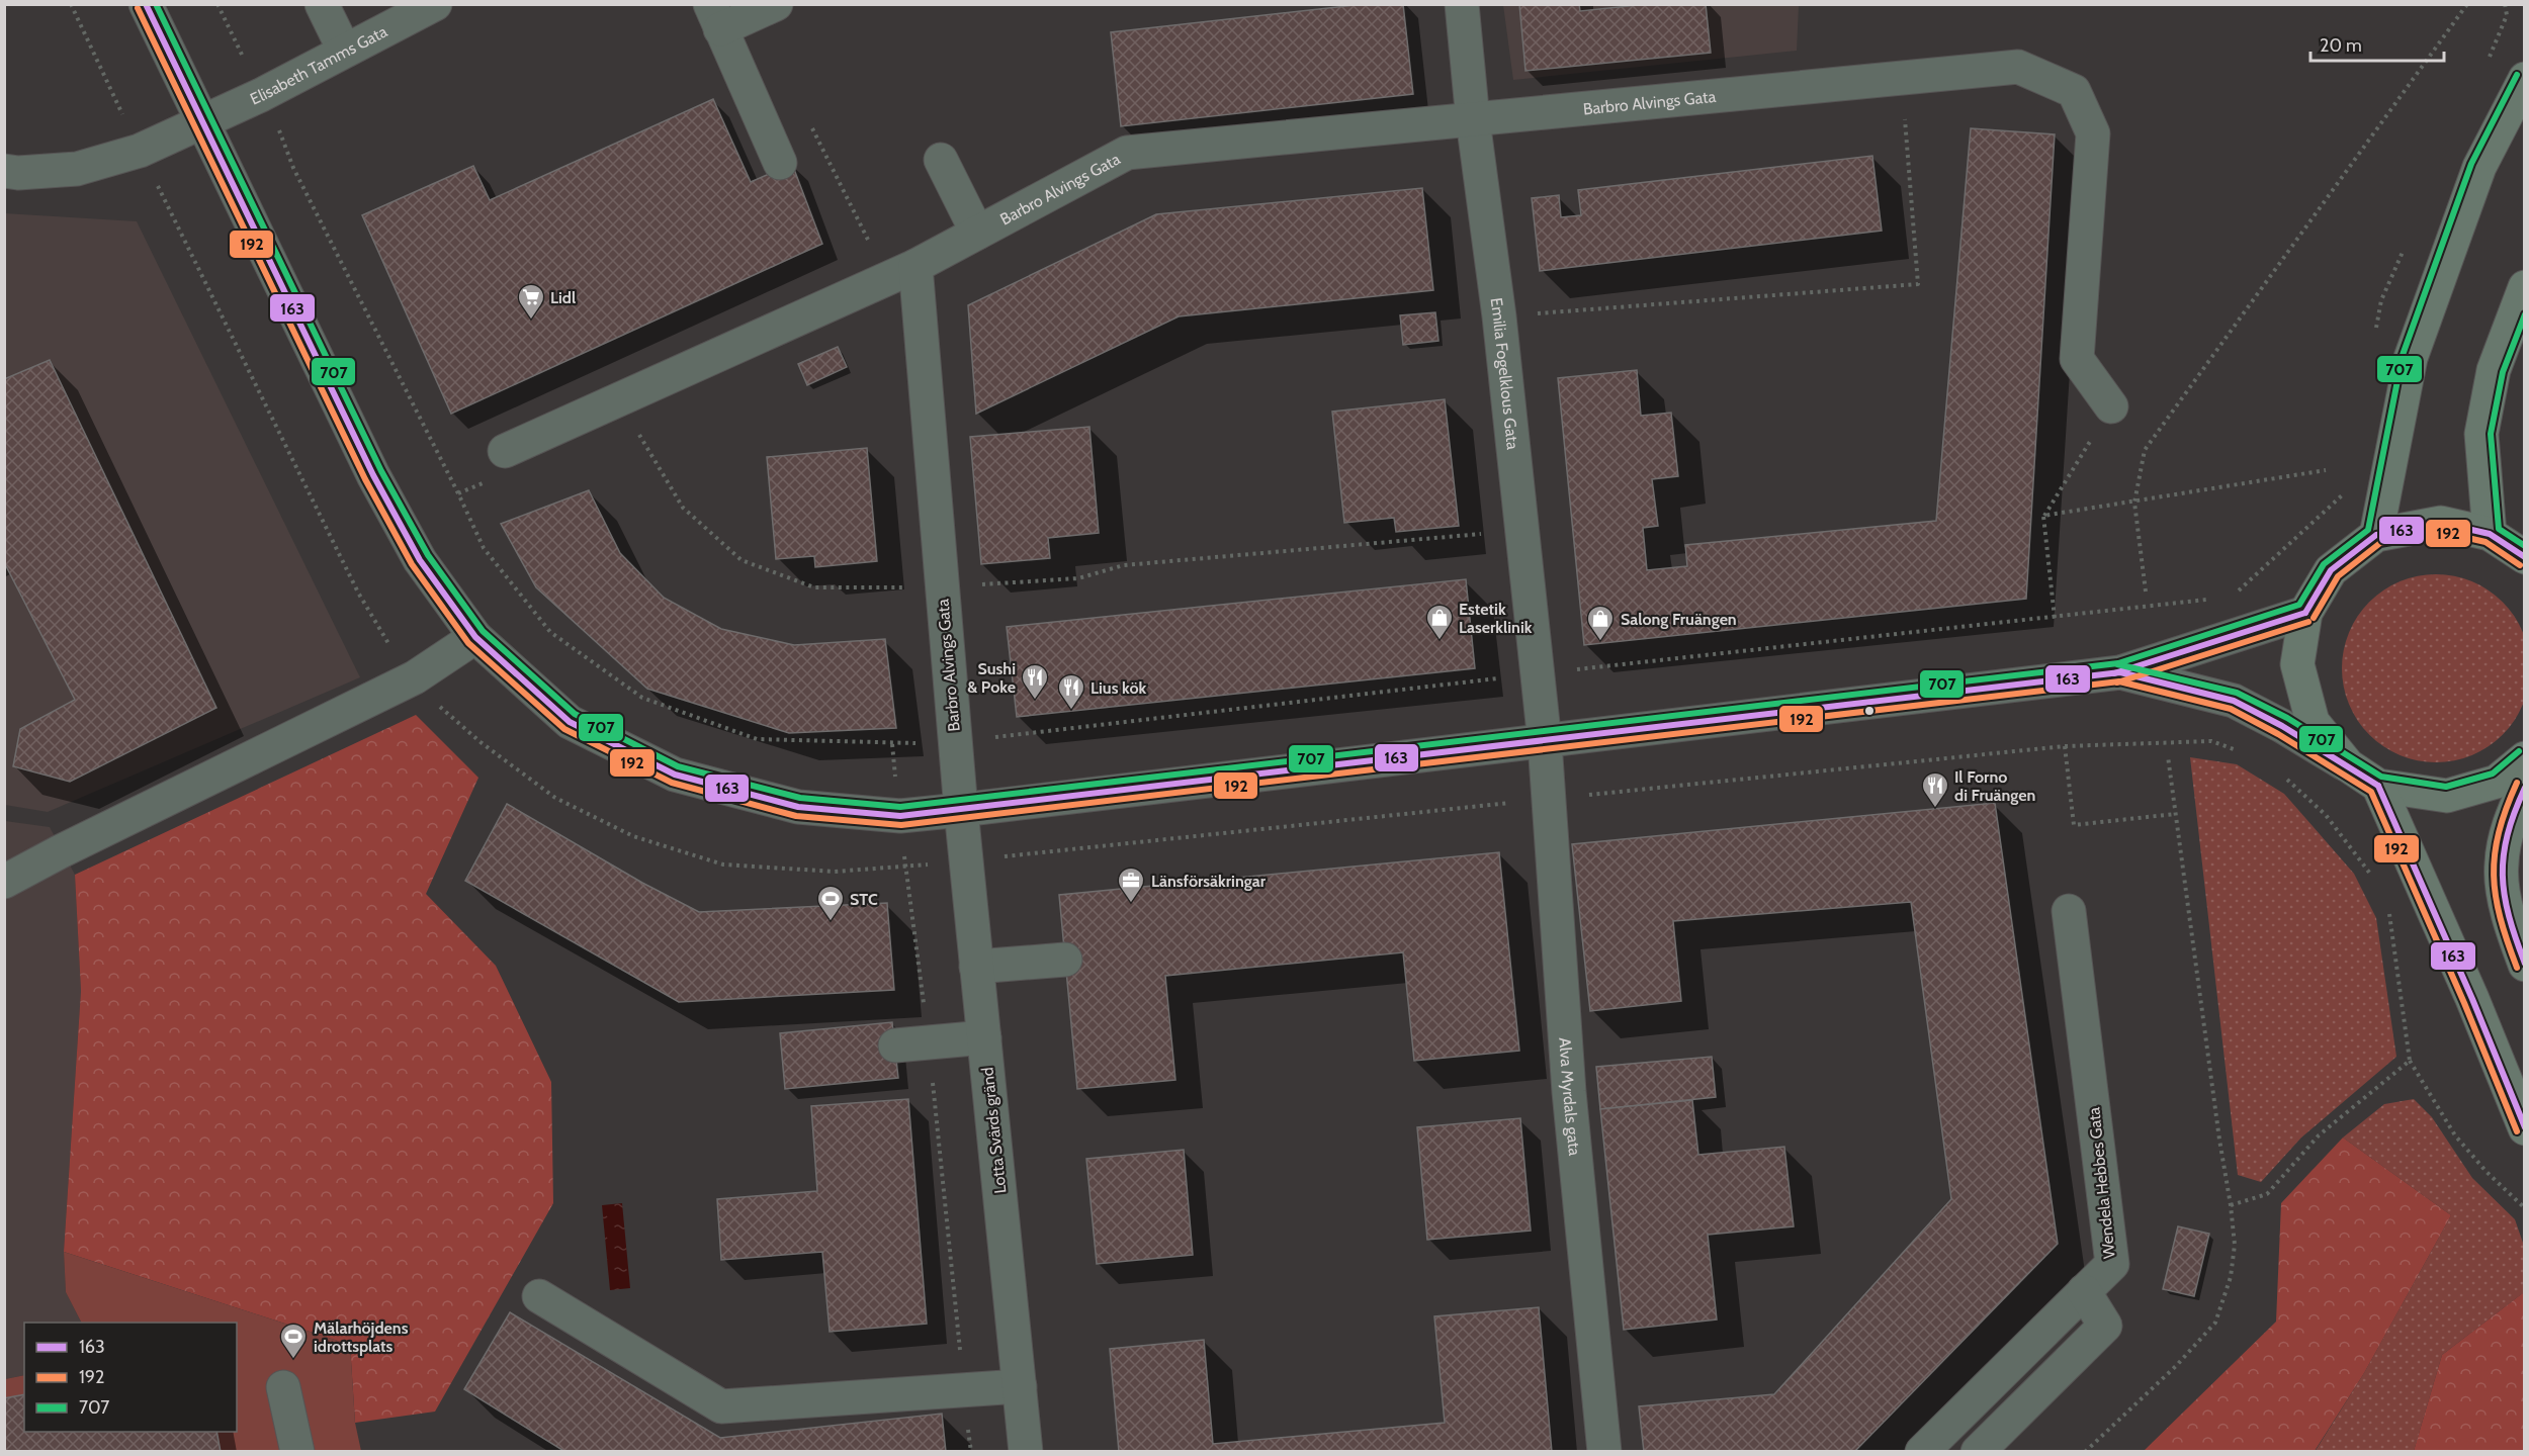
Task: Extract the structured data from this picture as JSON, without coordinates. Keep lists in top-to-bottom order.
{
  "streets": {
    "street": [
      "Elisabeth Tamms Gata",
      "Barbro Alvings Gata",
      "Emilia Fogelklous Gata",
      "Alva Myrdals gata",
      "Lotta Svärds gränd",
      "Wendela Hebbes Gata"
    ]
  },
  "crossings": [
    ["Barbro Alvings Gata", "Emilia Fogelklous Gata"],
    ["Barbro Alvings Gata", "Lotta Svärds gränd"],
    ["Emilia Fogelklous Gata", "Alva Myrdals gata"]
  ],
  "places": {
    "supermarket": ["Lidl"],
    "shop": ["Estetik Laserklinik", "Salong Fruängen"],
    "restaurant": ["Sushi & Poke", "Lius kök", "Il Forno di Fruängen"],
    "office": ["Länsförsäkringar"],
    "sports": ["STC", "Mälarhöjdens idrottsplats"]
  },
  "lines": ["transit line 163", "transit line 707", "transit line 192"],
  "legend": ["163", "192", "707"],
  "scale_bar": "20 m"
}
